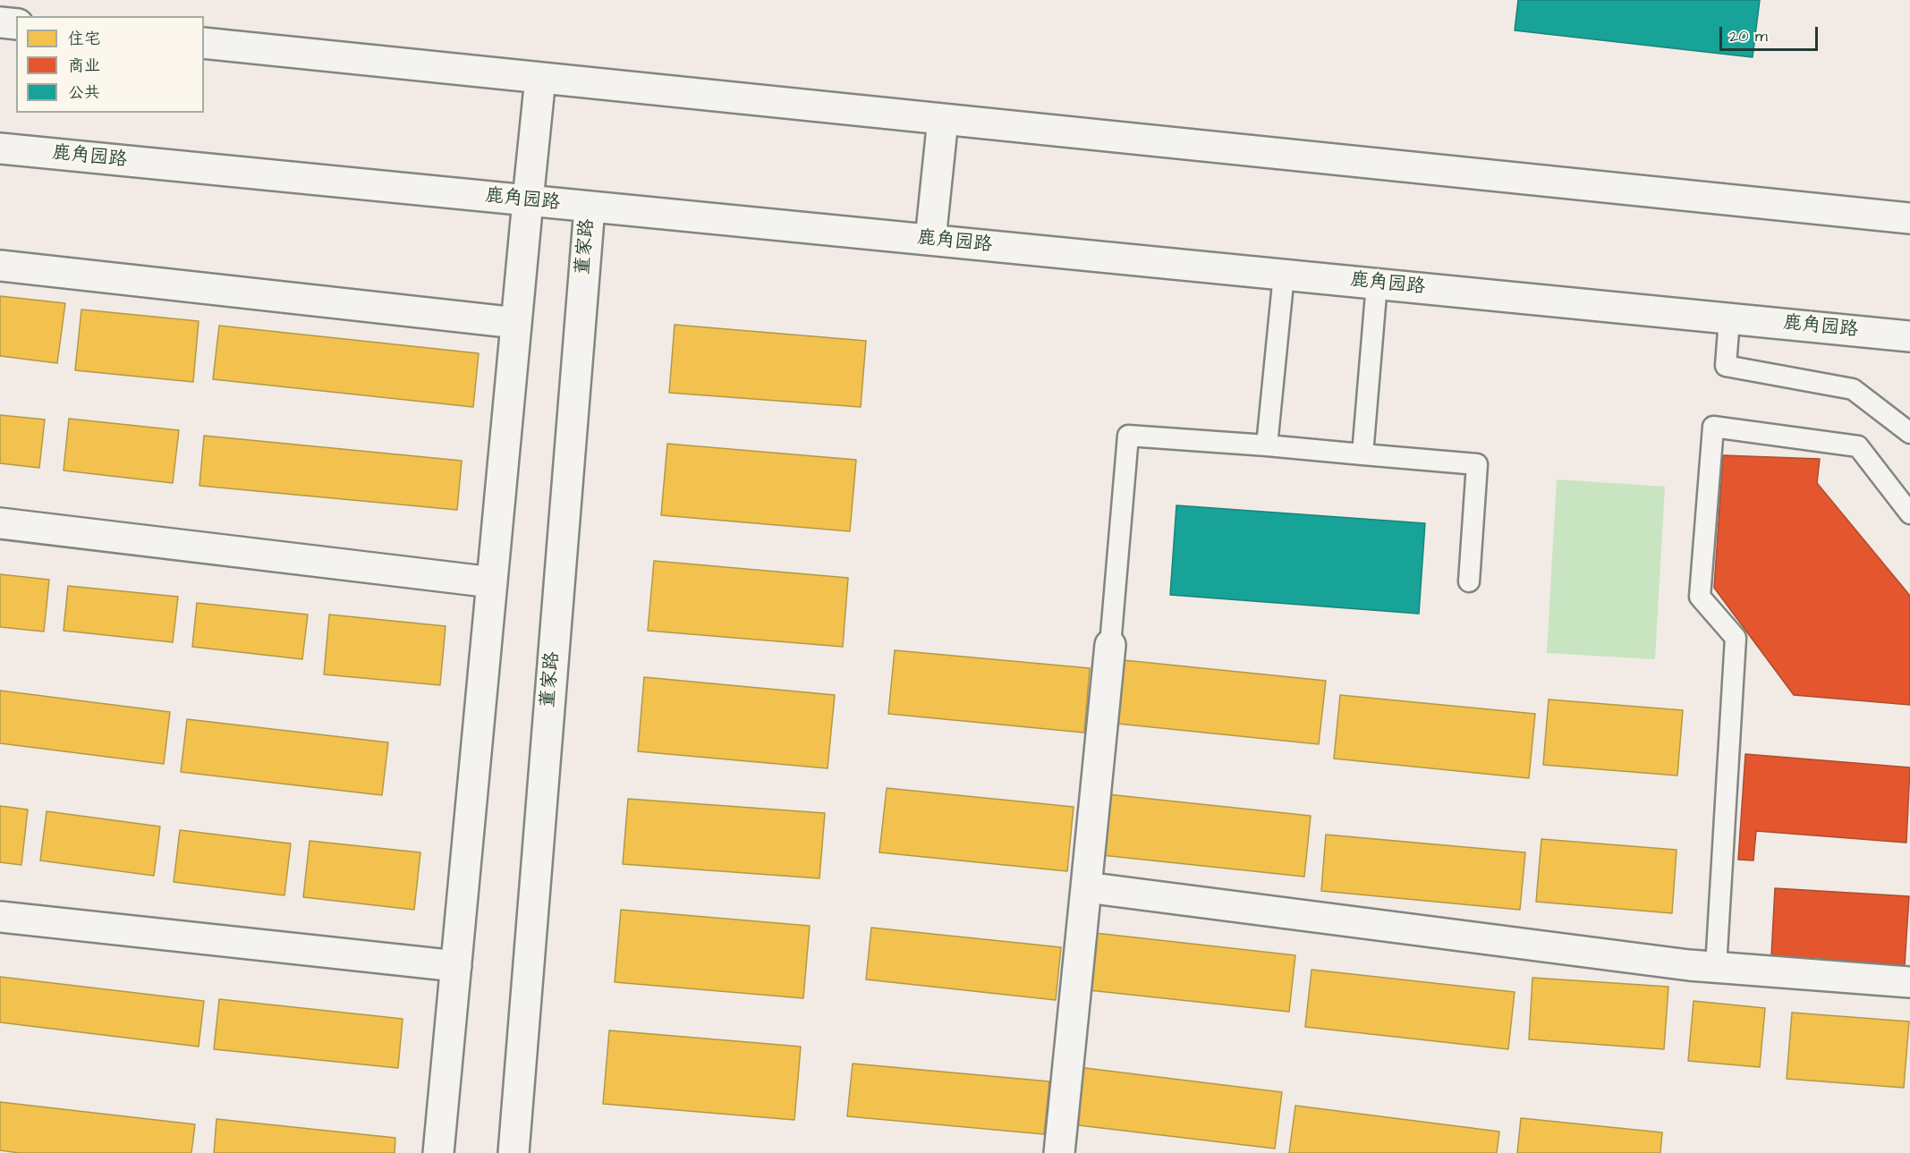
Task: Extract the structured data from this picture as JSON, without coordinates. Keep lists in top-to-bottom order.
{
  "streets": {
    "street": ["鹿角园路", "董家路"]
  },
  "crossings": [
    ["鹿角园路", "董家路"]
  ],
  "legend": ["住宅", "商业", "公共"],
  "scale_bar": "20 m"
}
